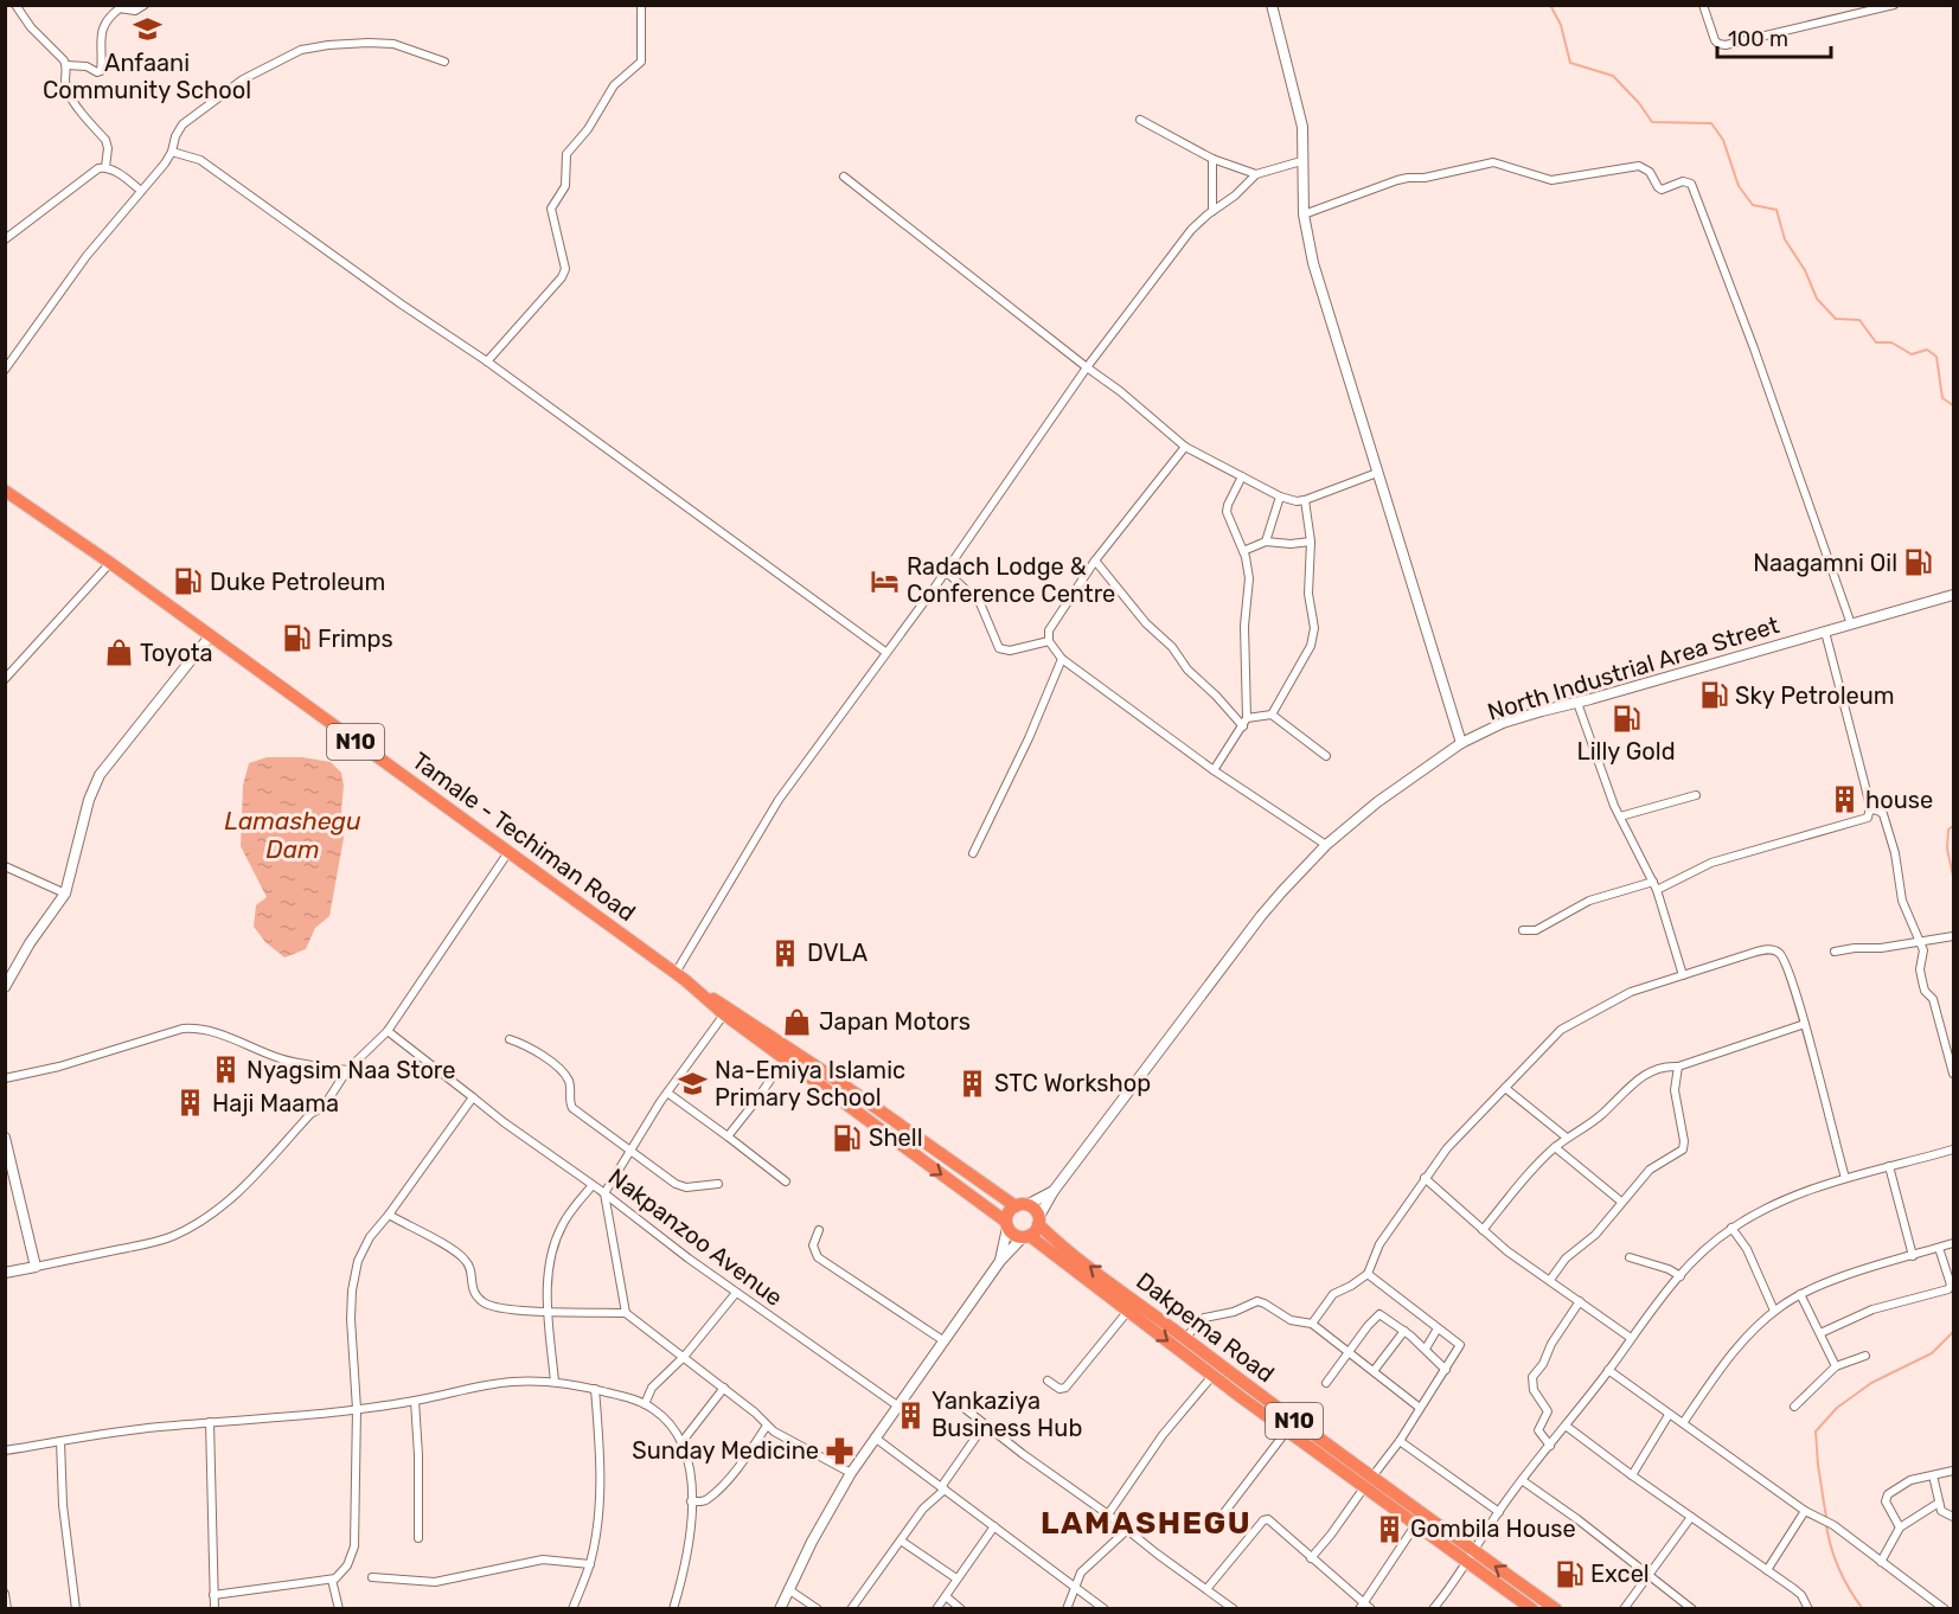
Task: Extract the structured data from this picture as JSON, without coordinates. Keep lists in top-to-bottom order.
{
  "streets": {
    "highway": ["N10", "Tamale - Techiman Road", "Dakpema Road"],
    "main road": ["North Industrial Area Street"],
    "street": ["Nakpanzoo Avenue"]
  },
  "crossings": [
    ["North Industrial Area Street", "N10"],
    ["North Industrial Area Street", "Dakpema Road"],
    ["N10", "Tamale - Techiman Road"],
    ["N10", "Dakpema Road"]
  ],
  "districts": ["LAMASHEGU"],
  "water": ["Lamashegu Dam"],
  "places": {
    "school or university": ["Anfaani Community School", "Na-Emiya Islamic Primary School"],
    "fuel station": [
      "Naagamni Oil",
      "Duke Petroleum",
      "Frimps",
      "Sky Petroleum",
      "Lilly Gold",
      "Shell",
      "Excel"
    ],
    "hotel": ["Radach Lodge & Conference Centre"],
    "shop": ["Toyota", "Japan Motors"],
    "building": [
      "house",
      "DVLA",
      "Nyagsim Naa Store",
      "STC Workshop",
      "Haji Maama",
      "Yankaziya Business Hub",
      "Gombila House"
    ],
    "pharmacy": ["Sunday Medicine"]
  },
  "scale_bar": "100 m"
}
